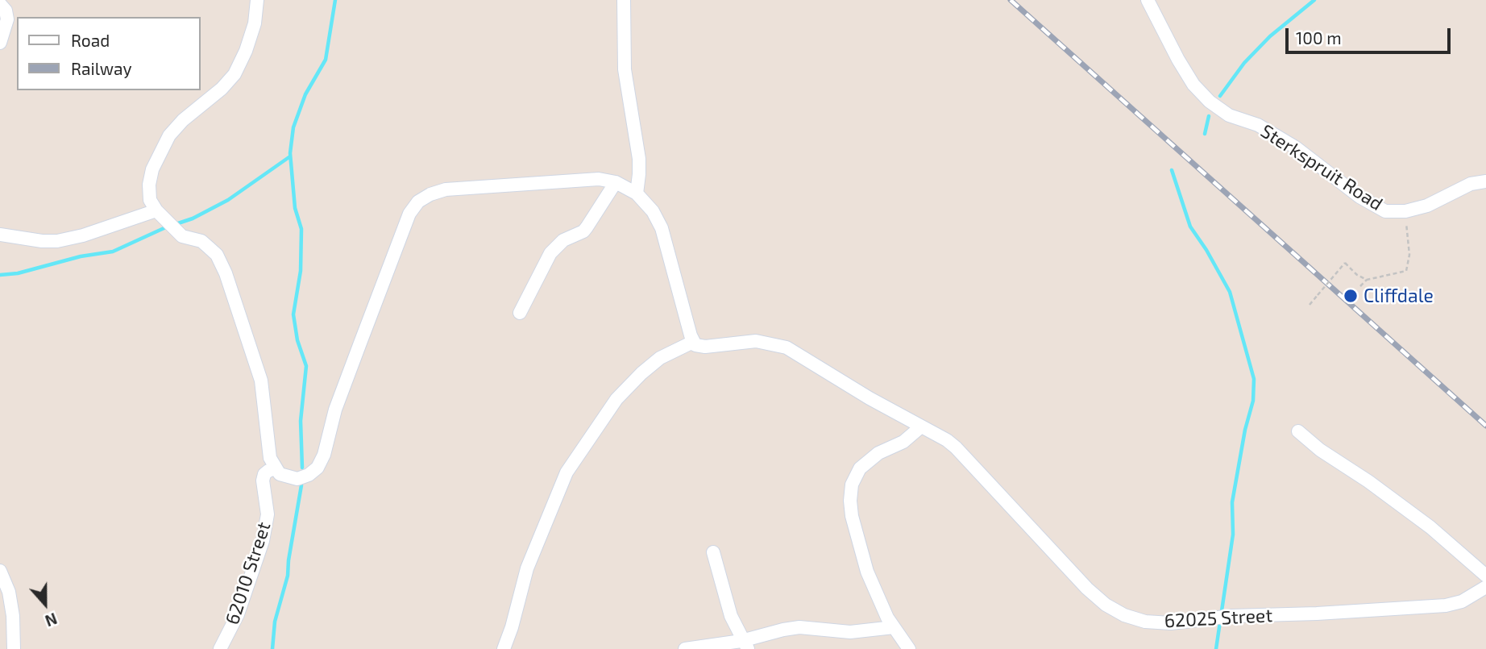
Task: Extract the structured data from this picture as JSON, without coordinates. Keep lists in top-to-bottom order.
{
  "streets": {
    "street": ["Sterkspruit Road", "62010 Street", "62025 Street"]
  },
  "places": ["Cliffdale"],
  "legend": ["Road", "Railway"],
  "scale_bar": "100 m",
  "north": "bottom"
}
